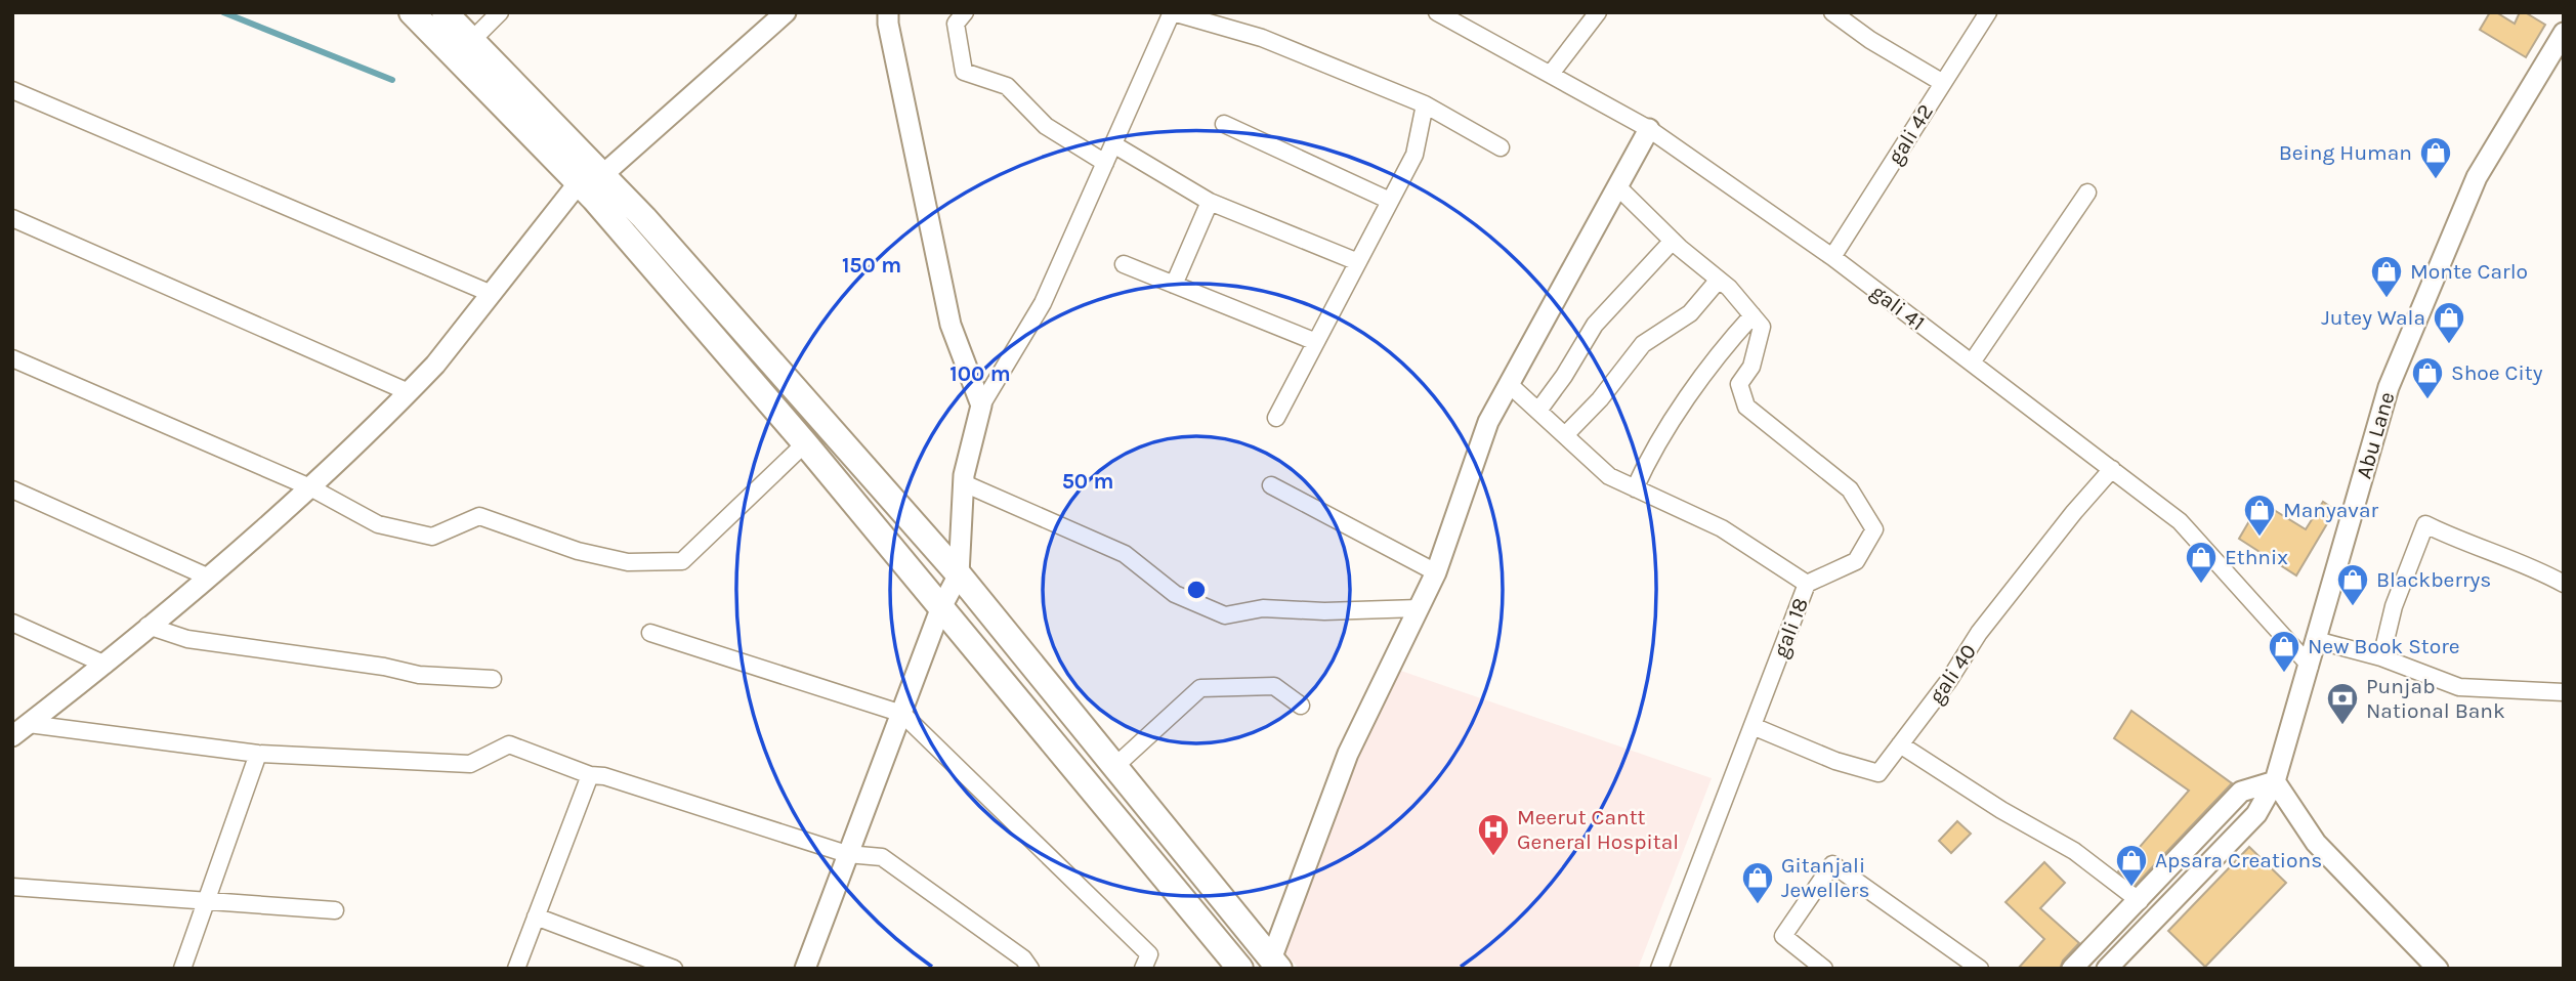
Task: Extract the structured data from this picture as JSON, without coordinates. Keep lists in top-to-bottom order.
{
  "streets": {
    "street": [
      "gali 42",
      "gali 41",
      "Abu Lane",
      "gali 18",
      "gali 40"
    ]
  },
  "crossings": [
    ["gali 42", "gali 41"],
    ["gali 41", "Abu Lane"],
    ["gali 41", "gali 40"],
    ["gali 18", "gali 40"]
  ],
  "places": {
    "shop": [
      "Being Human",
      "Monte Carlo",
      "Jutey Wala",
      "Shoe City",
      "Manyavar",
      "Ethnix",
      "Blackberrys",
      "New Book Store",
      "Apsara Creations",
      "Gitanjali Jewellers"
    ],
    "bank": ["Punjab National Bank"],
    "hospital": ["Meerut Cantt General Hospital"]
  },
  "rings": ["150 m", "100 m", "50 m"]
}
